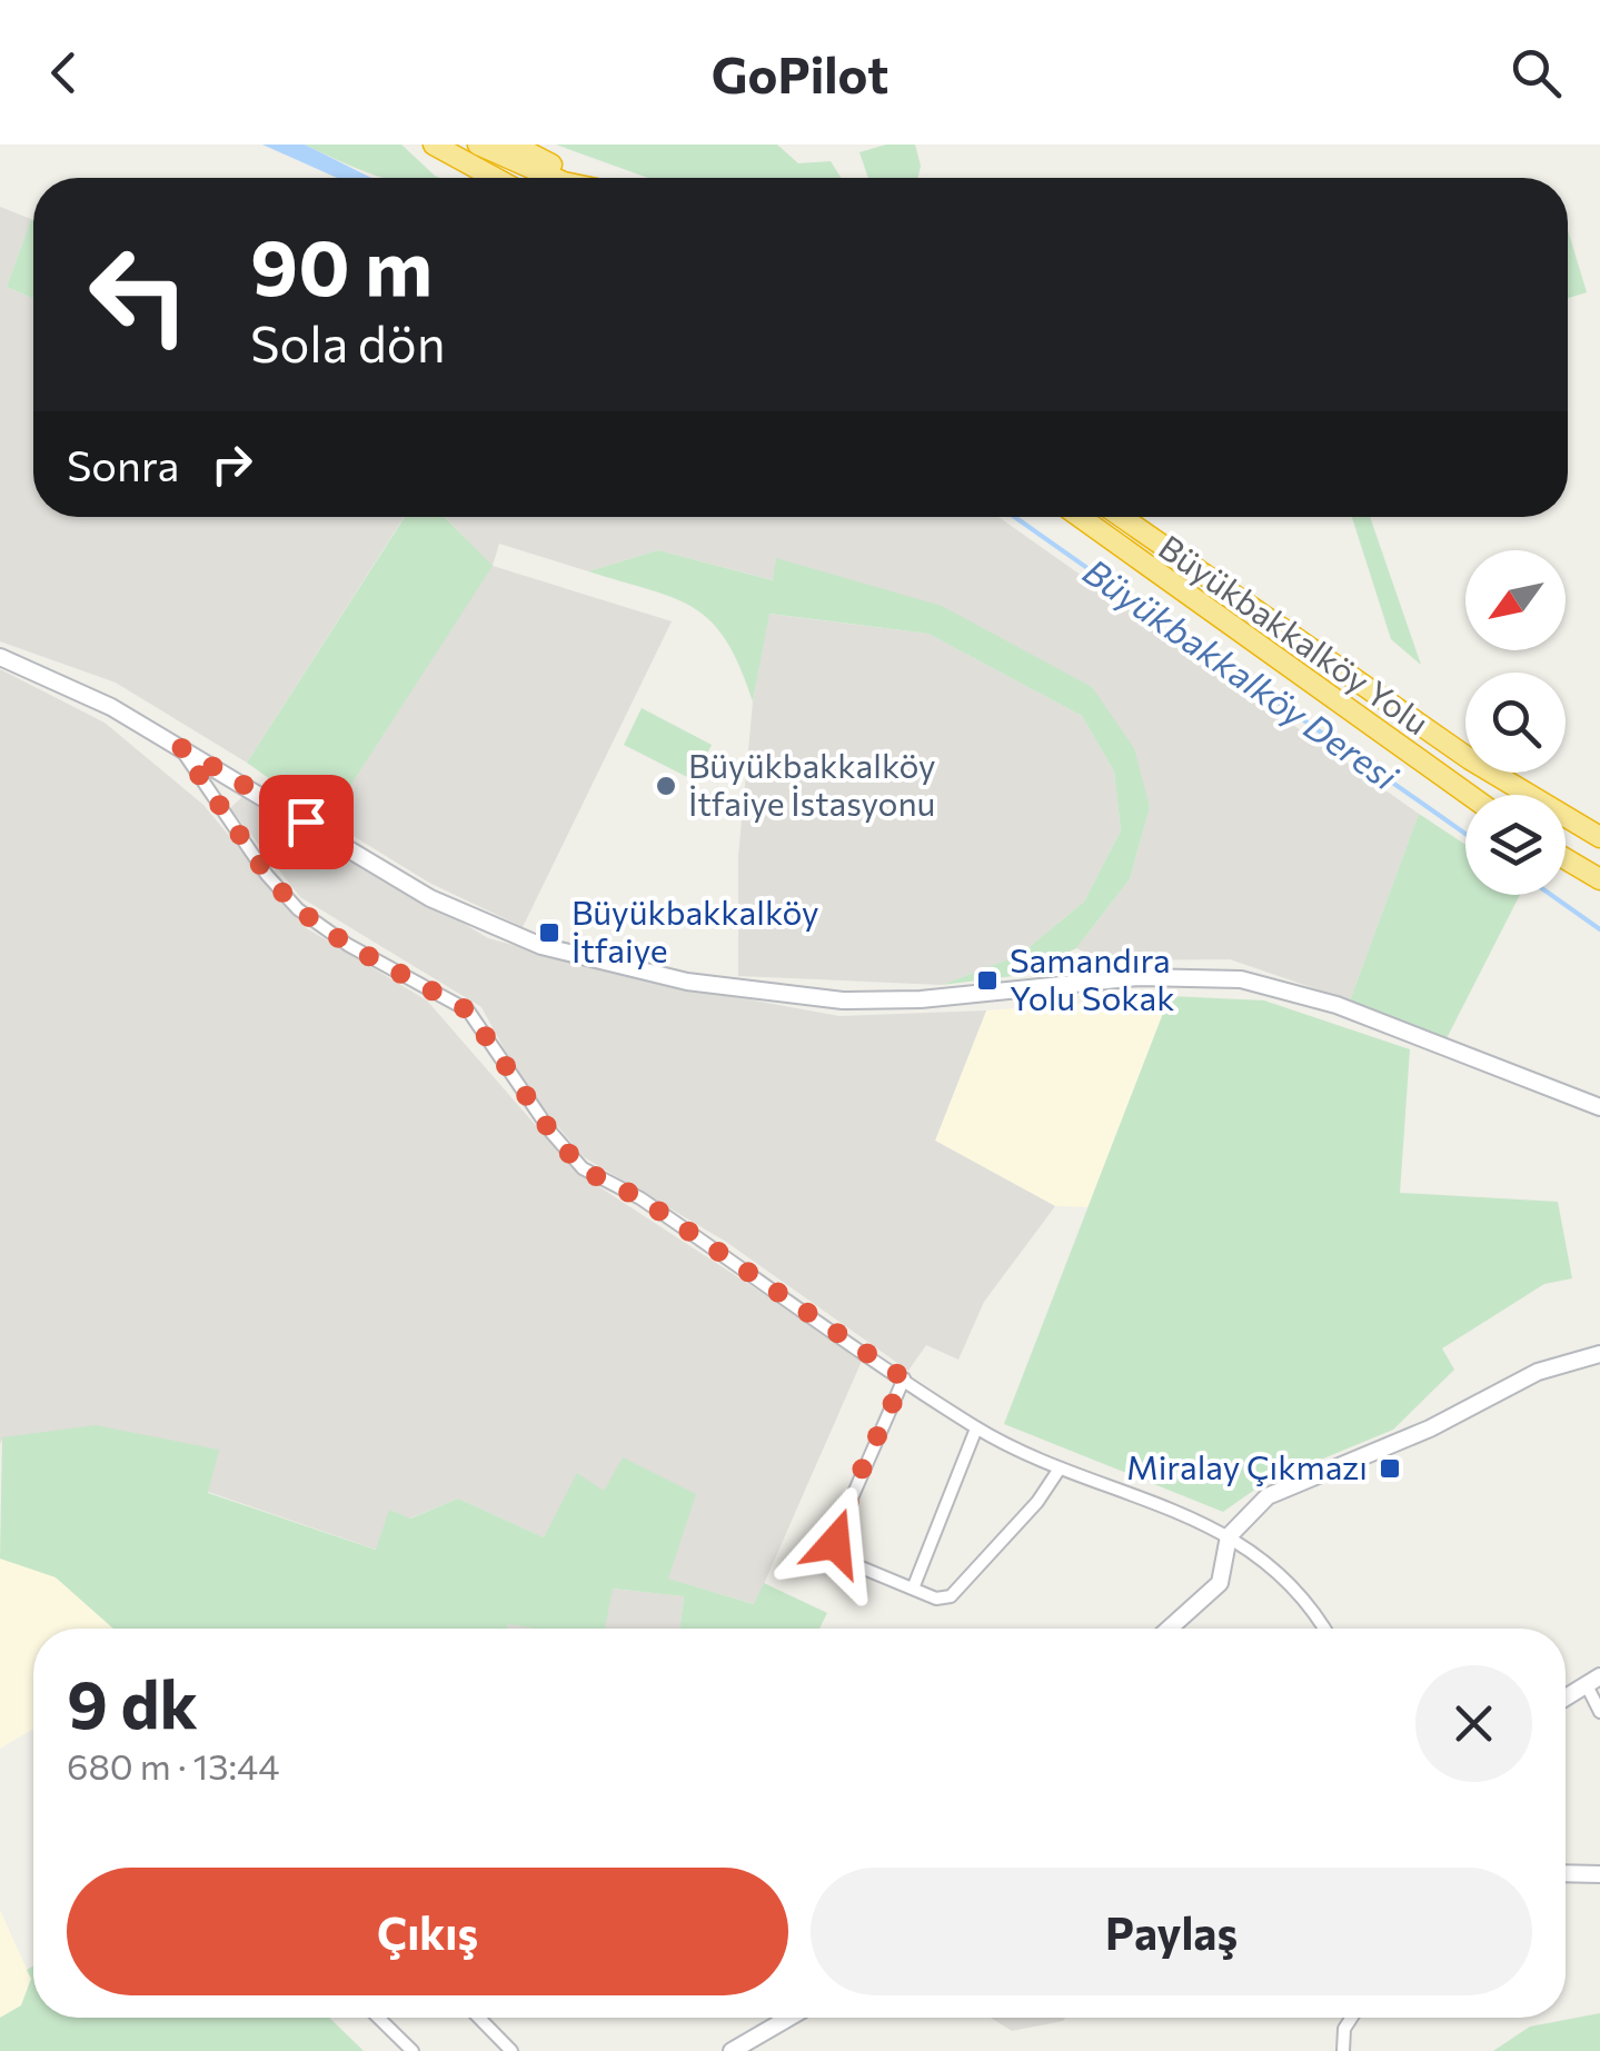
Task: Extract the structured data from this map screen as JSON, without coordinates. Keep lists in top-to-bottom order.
{
  "streets": {
    "highway": ["Büyükbakkalköy Yolu"]
  },
  "water": ["Büyükbakkalköy Deresi"],
  "places": {
    "other": ["Büyükbakkalköy İtfaiye İstasyonu"],
    "transit": ["Büyükbakkalköy İtfaiye", "Samandıra Yolu Sokak", "Miralay Çıkmazı"]
  },
  "north": "bottom left",
  "page": {
    "header": "GoPilot",
    "turn": ["90 m", "Sola dön"],
    "then": "Sonra",
    "heading": ["9 dk", "680 m · 13:44"],
    "buttons": ["Çıkış", "Paylaş"]
  }
}
